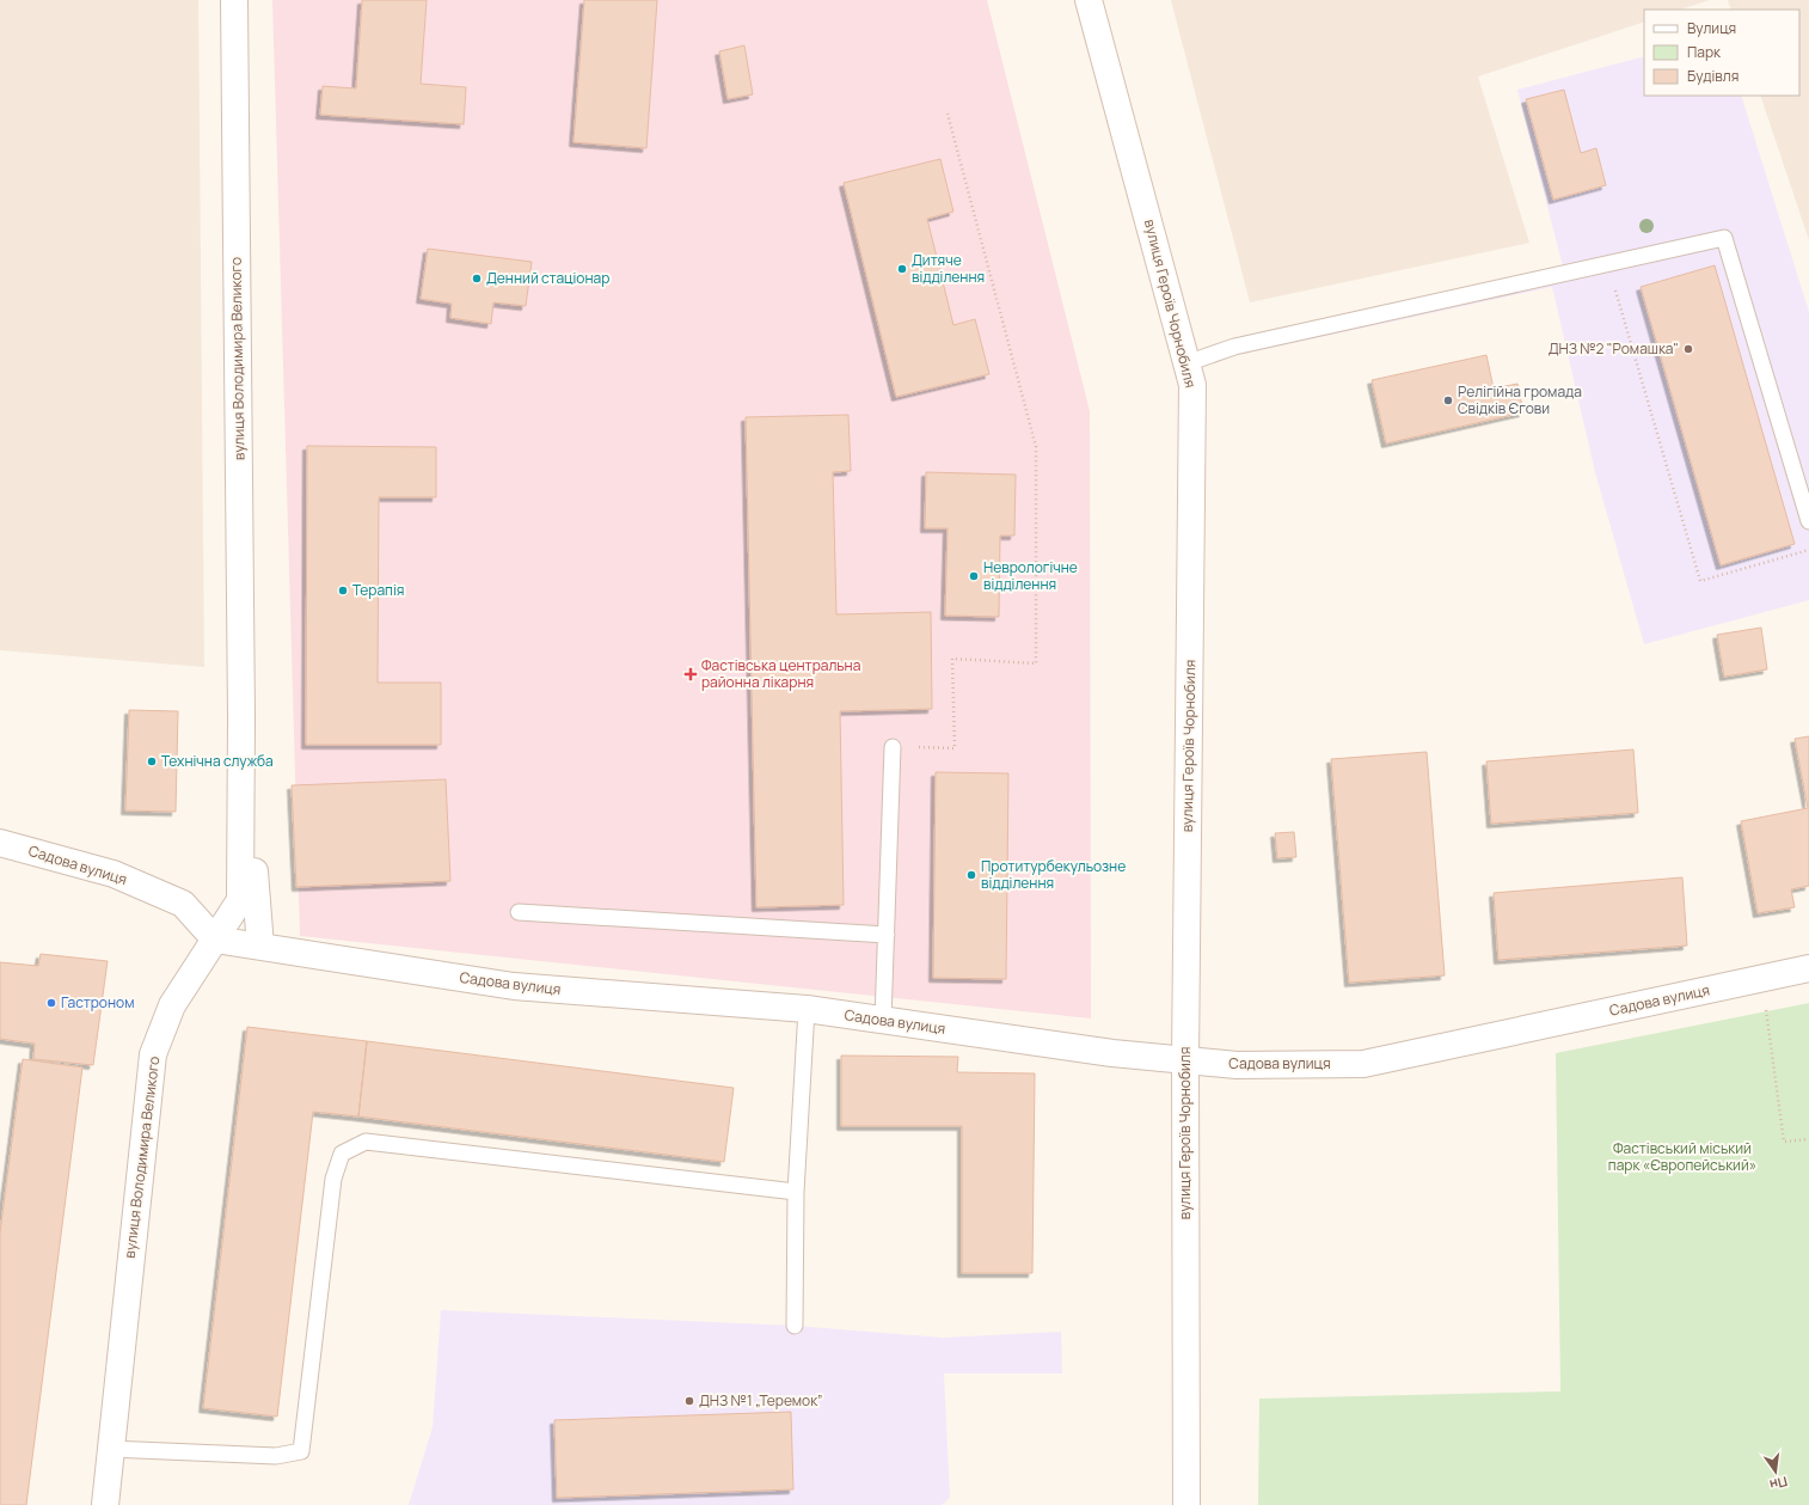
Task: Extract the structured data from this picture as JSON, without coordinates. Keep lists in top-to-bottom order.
{
  "streets": {
    "street": ["вулиця Героїв Чорнобиля", "вулиця Володимира Великого", "Садова вулиця"]
  },
  "crossings": [
    ["вулиця Героїв Чорнобиля", "Садова вулиця"],
    ["вулиця Володимира Великого", "Садова вулиця"]
  ],
  "parks": ["Фастівський міський парк «Європейський»"],
  "places": {
    "other": [
      "Дитяче відділення",
      "Денний стаціонар",
      "ДНЗ №2 \"Ромашка\"",
      "Релігійна громада Свідків Єгови",
      "Неврологічне відділення",
      "Терапія",
      "Технічна служба",
      "Протитурбекульозне відділення",
      "Гастроном",
      "ДНЗ №1 „Теремок”"
    ],
    "health": ["Фастівська центральна районна лікарня"]
  },
  "legend": ["Вулиця", "Парк", "Будівля"],
  "north": "bottom"
}
